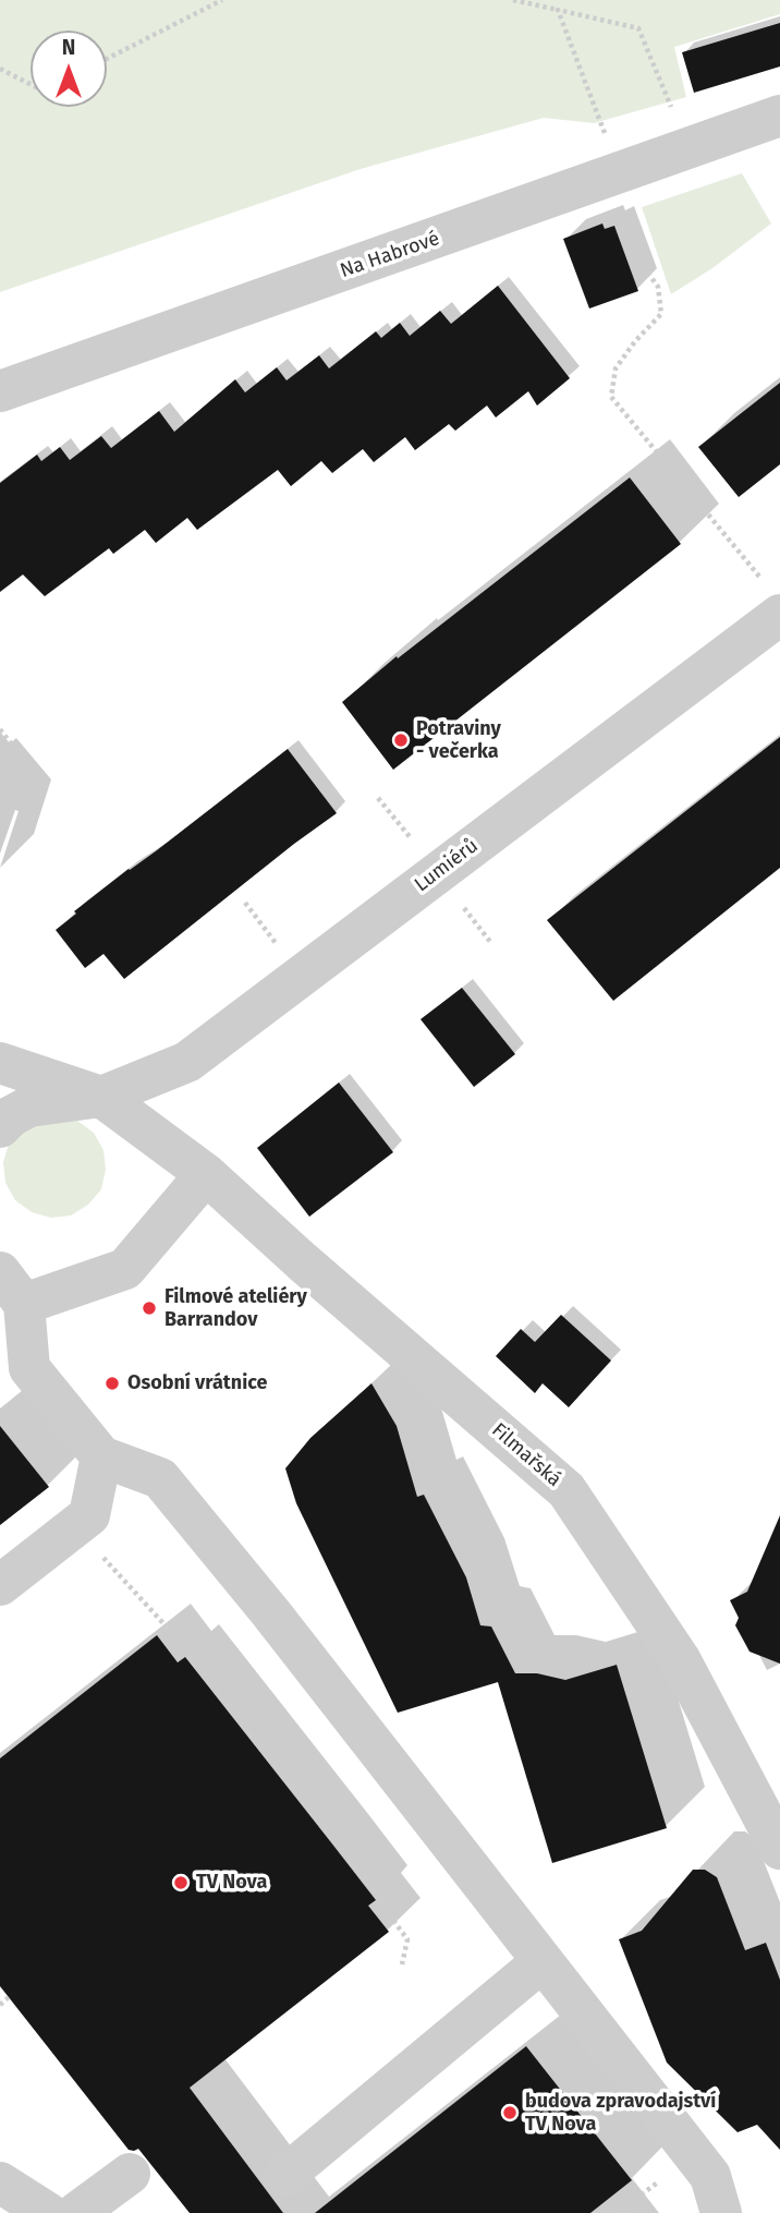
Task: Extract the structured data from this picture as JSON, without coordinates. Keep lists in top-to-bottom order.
{
  "streets": {
    "street": ["Na Habrové", "Lumiérů", "Filmařská"]
  },
  "crossings": [
    ["Lumiérů", "Filmařská"]
  ],
  "places": [
    "Potraviny - večerka",
    "Filmové ateliéry Barrandov",
    "Osobní vrátnice",
    "TV Nova",
    "budova zpravodajství TV Nova"
  ],
  "north": "top"
}
